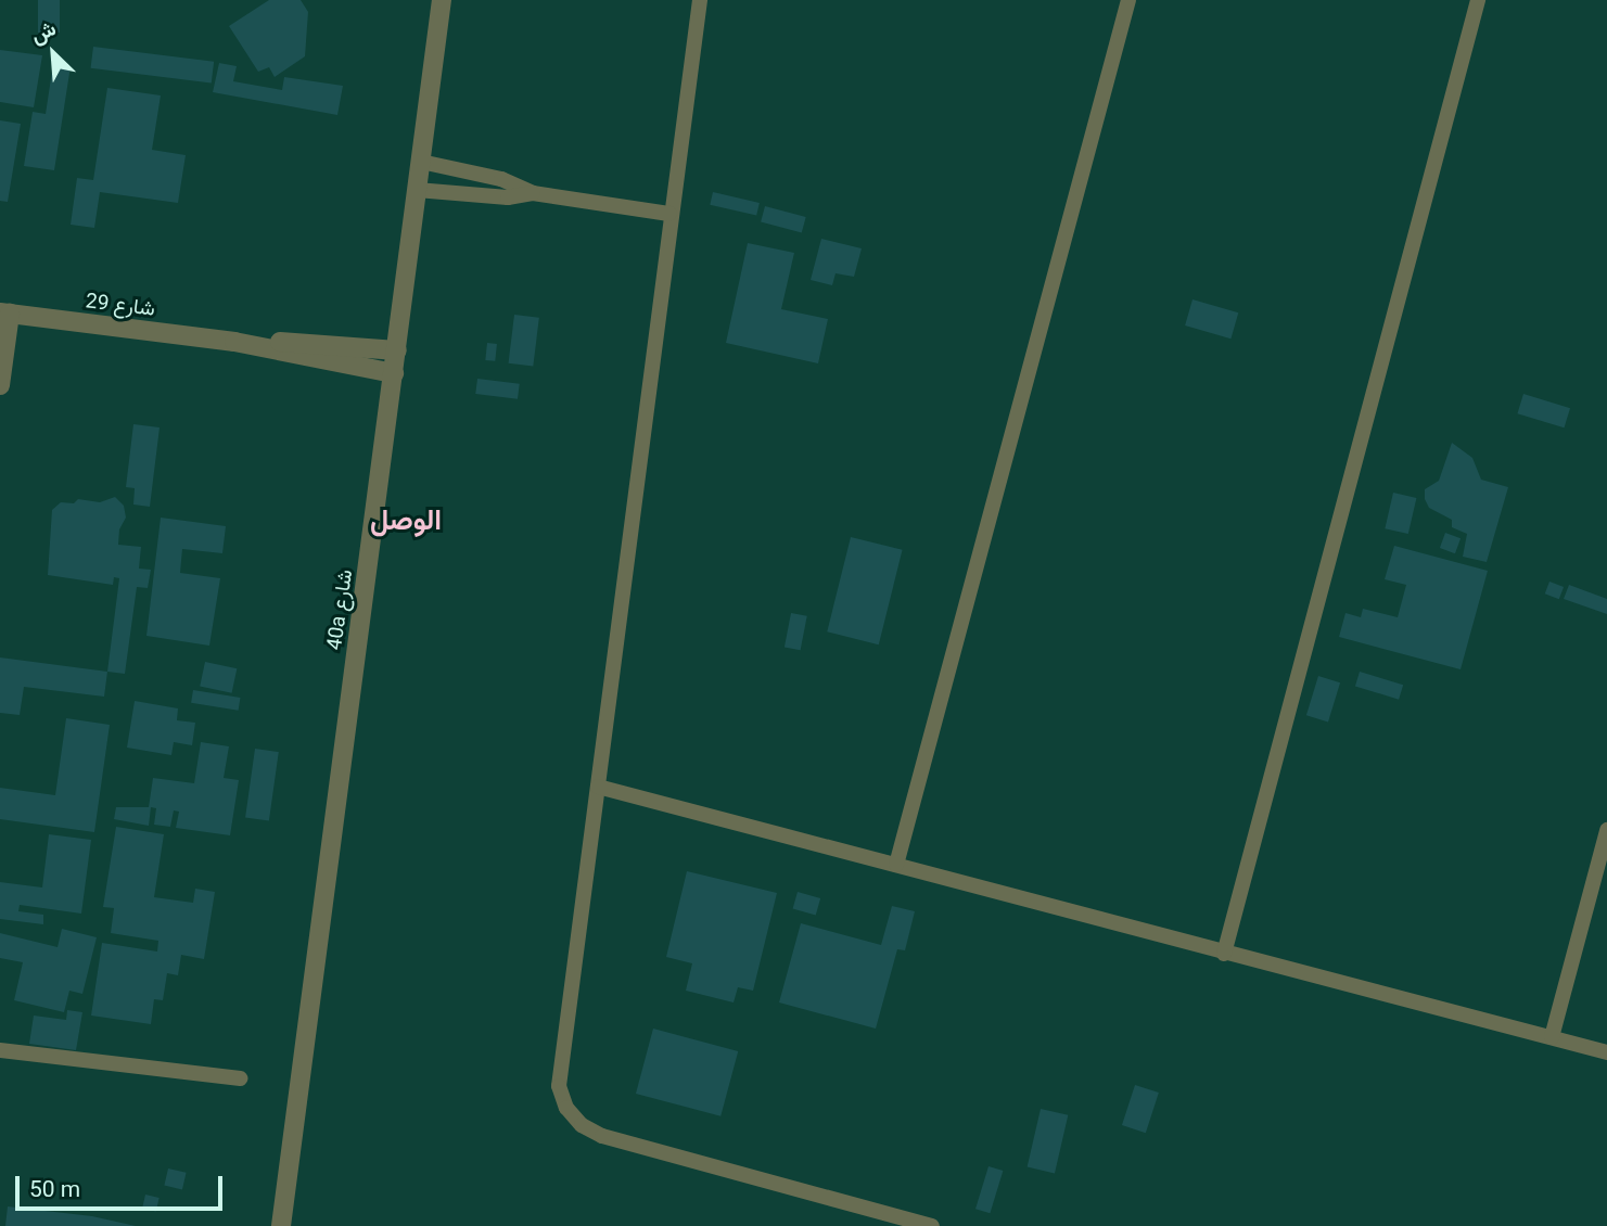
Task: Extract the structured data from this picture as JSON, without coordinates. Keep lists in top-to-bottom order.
{
  "streets": {
    "street": ["شارع 29", "40a شارع"]
  },
  "crossings": [
    ["شارع 29", "40a شارع"]
  ],
  "districts": ["الوصل"],
  "scale_bar": "50 m",
  "north": "top left"
}
